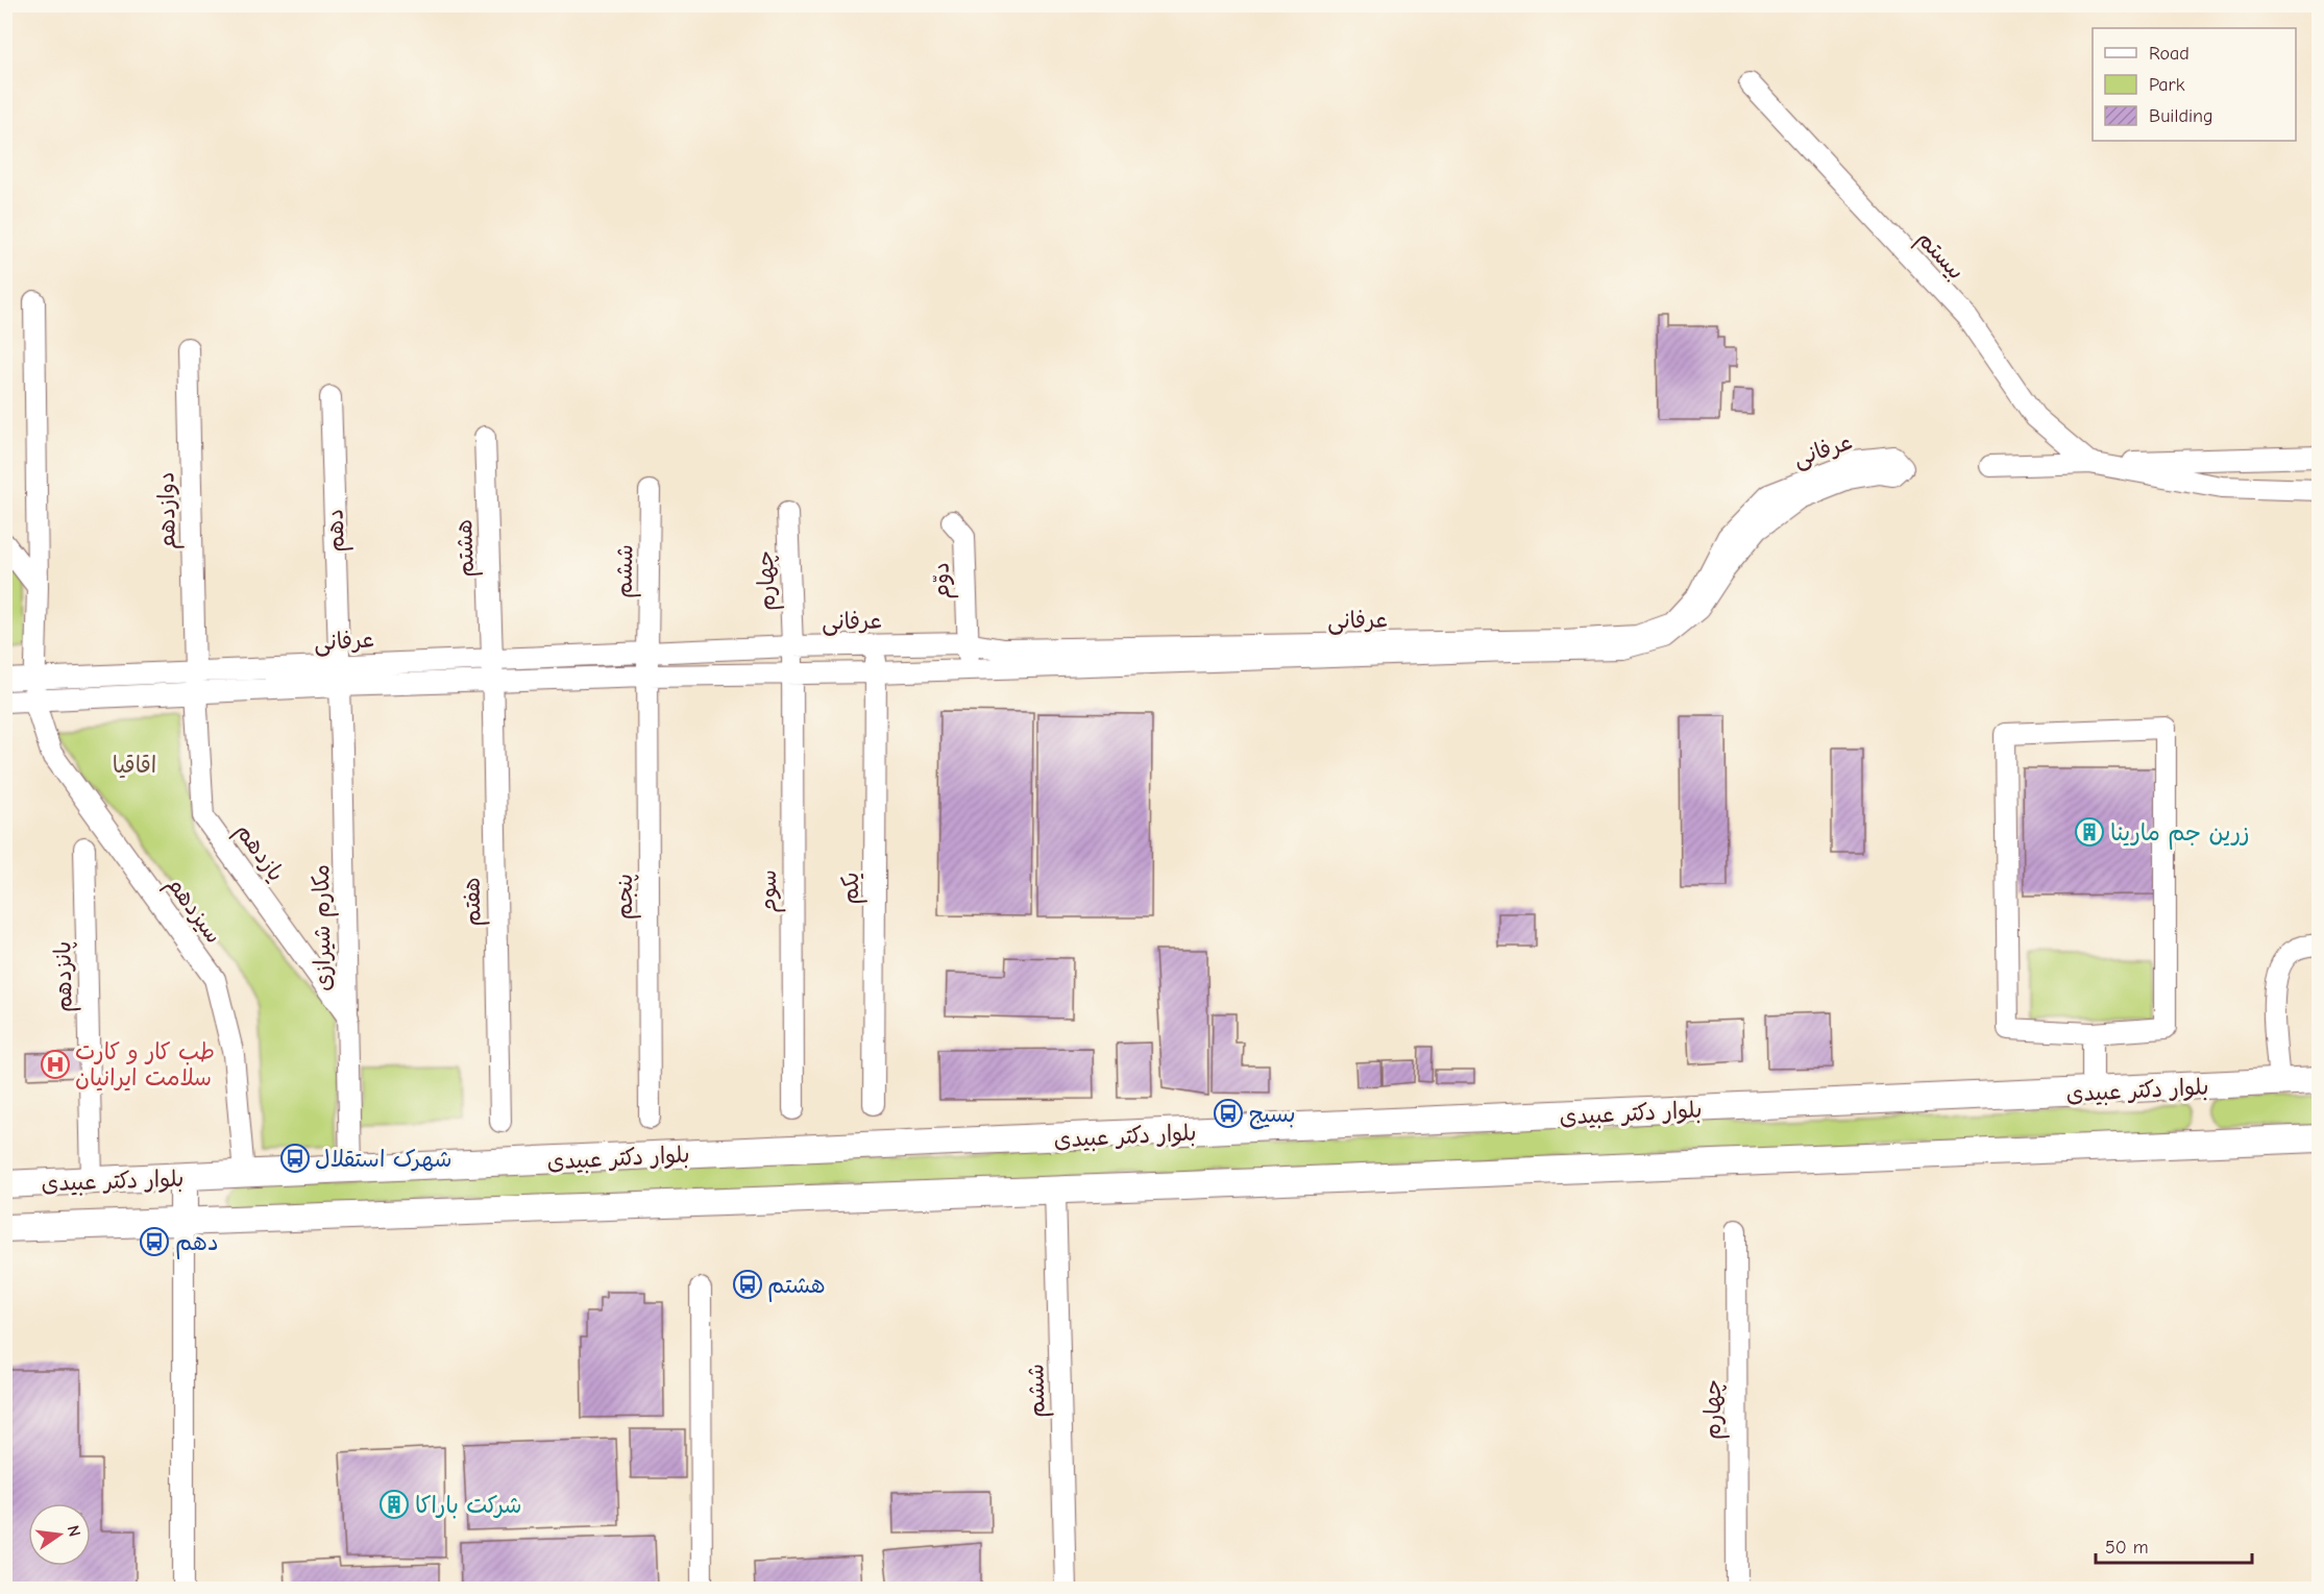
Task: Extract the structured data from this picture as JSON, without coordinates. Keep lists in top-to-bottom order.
{
  "streets": {
    "main road": ["بلوار دکتر عبیدی"],
    "street": [
      "بیستم",
      "عرفانی",
      "دوازدهم",
      "دهم",
      "هشتم",
      "ششم",
      "چهارم",
      "دوّم",
      "یازدهم",
      "یکم",
      "سوم",
      "پنجم",
      "هفتم",
      "سیزدهم",
      "مکارم شیرازی",
      "پانزدهم"
    ]
  },
  "crossings": [
    ["عرفانی", "دوازدهم"],
    ["عرفانی", "دهم"],
    ["عرفانی", "هشتم"],
    ["عرفانی", "ششم"],
    ["عرفانی", "چهارم"],
    ["عرفانی", "دوّم"],
    ["عرفانی", "یازدهم"],
    ["عرفانی", "یکم"],
    ["عرفانی", "سوم"],
    ["عرفانی", "پنجم"],
    ["عرفانی", "هفتم"],
    ["عرفانی", "سیزدهم"],
    ["عرفانی", "مکارم شیرازی"],
    ["دوازدهم", "یازدهم"],
    ["دهم", "مکارم شیرازی"],
    ["هشتم", "هفتم"],
    ["ششم", "پنجم"],
    ["ششم", "بلوار دکتر عبیدی"],
    ["چهارم", "سوم"],
    ["یازدهم", "مکارم شیرازی"],
    ["سیزدهم", "بلوار دکتر عبیدی"],
    ["مکارم شیرازی", "بلوار دکتر عبیدی"],
    ["پانزدهم", "بلوار دکتر عبیدی"]
  ],
  "parks": ["اقاقیا"],
  "places": {
    "building": ["زرین جم مارینا", "شرکت باراکا"],
    "hospital": ["طب کار و کارت سلامت ایرانیان"],
    "bus stop": [
      "بسیج",
      "شهرک استقلال",
      "دهم",
      "هشتم"
    ]
  },
  "legend": ["Road", "Park", "Building"],
  "scale_bar": "50 m",
  "north": "right"
}
